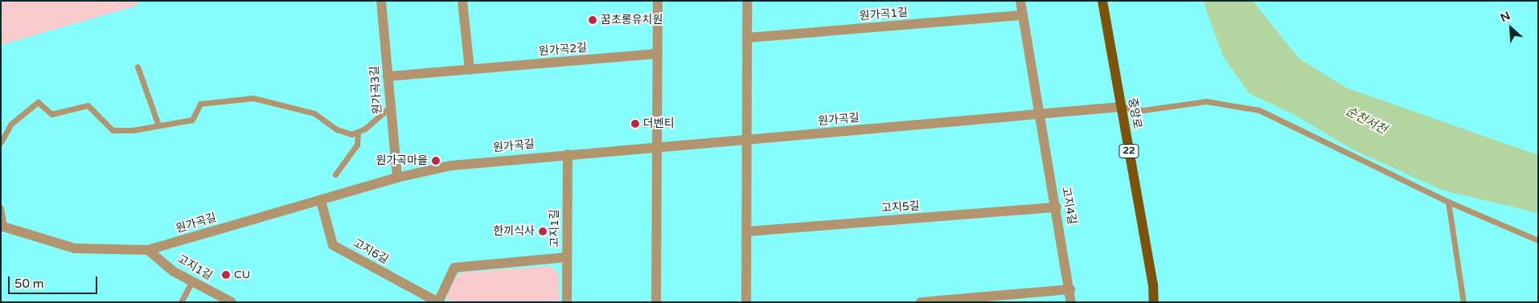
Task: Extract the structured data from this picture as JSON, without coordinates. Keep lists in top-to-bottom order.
{
  "streets": {
    "main road": ["중앙로", "22"],
    "street": [
      "원가곡1길",
      "원가곡2길",
      "원가곡3길",
      "원가곡길",
      "고지4길",
      "고지5길",
      "고지1길",
      "고지6길"
    ]
  },
  "crossings": [
    ["원가곡2길", "원가곡3길"],
    ["원가곡3길", "원가곡길"],
    ["중앙로", "원가곡길"],
    ["원가곡길", "고지4길"],
    ["원가곡길", "고지1길"],
    ["원가곡길", "고지6길"],
    ["고지4길", "고지5길"],
    ["고지1길", "고지6길"]
  ],
  "water": ["순천서천"],
  "places": [
    "꿈초롱유치원",
    "더벤티",
    "원가곡마을",
    "한끼식사",
    "CU"
  ],
  "scale_bar": "50 m",
  "north": "top left"
}
